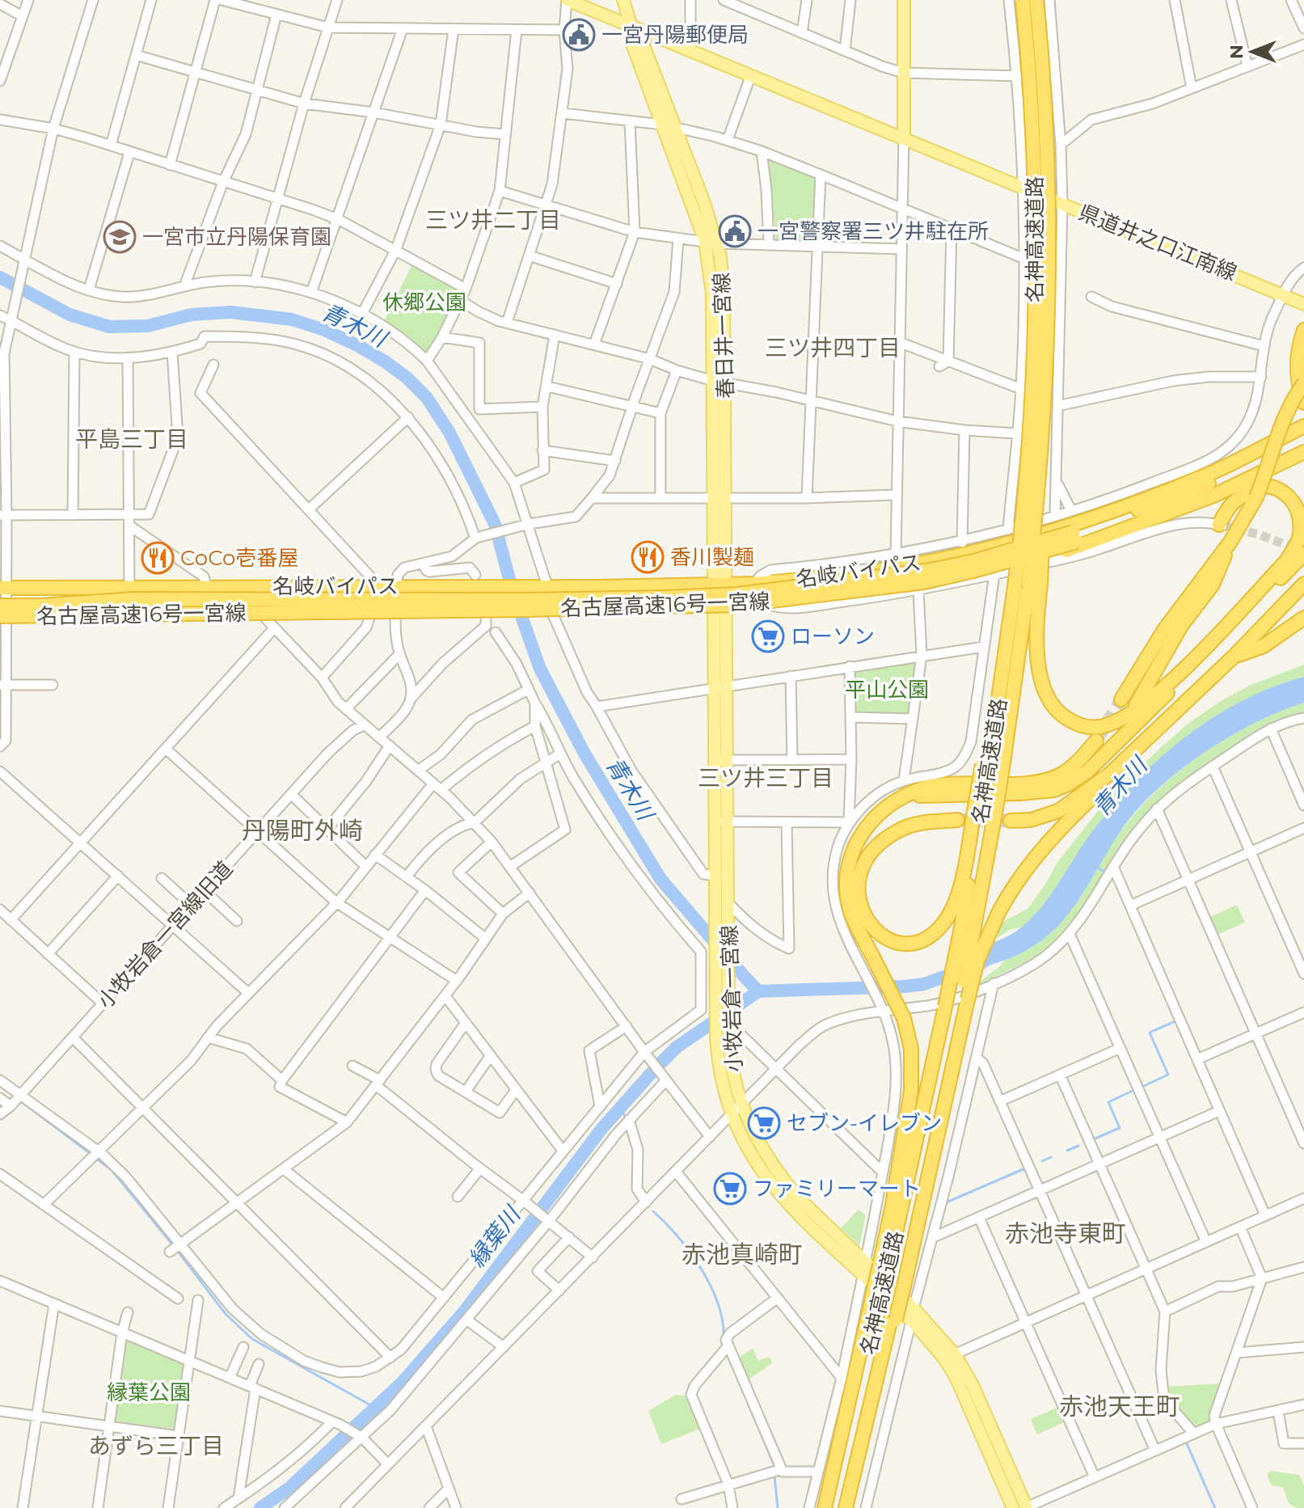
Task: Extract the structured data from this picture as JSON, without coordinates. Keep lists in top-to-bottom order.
{
  "streets": {
    "highway": ["名神高速道路", "名岐バイパス", "名古屋高速16号一宮線"],
    "main road": ["県道井之口江南線", "春日井一宮線", "小牧岩倉一宮線"],
    "street": ["小牧岩倉一宮線旧道"]
  },
  "crossings": [
    ["春日井一宮線", "名岐バイパス"],
    ["春日井一宮線", "小牧岩倉一宮線"],
    ["名岐バイパス", "名古屋高速16号一宮線"],
    ["名岐バイパス", "小牧岩倉一宮線"]
  ],
  "districts": [
    "三ツ井二丁目",
    "三ツ井四丁目",
    "平島三丁目",
    "三ツ井三丁目",
    "丹陽町外崎",
    "赤池寺東町",
    "赤池真崎町",
    "赤池天王町",
    "あずら三丁目"
  ],
  "water": ["青木川", "縁葉川"],
  "parks": ["休郷公園", "平山公園", "縁葉公園"],
  "places": {
    "public building": ["一宮丹陽郵便局", "一宮警察署三ツ井駐在所"],
    "school or university": ["一宮市立丹陽保育園"],
    "restaurant": ["香川製麺", "CoCo壱番屋"],
    "supermarket": ["ローソン", "セブン-イレブン", "ファミリーマート"]
  },
  "north": "left"
}
